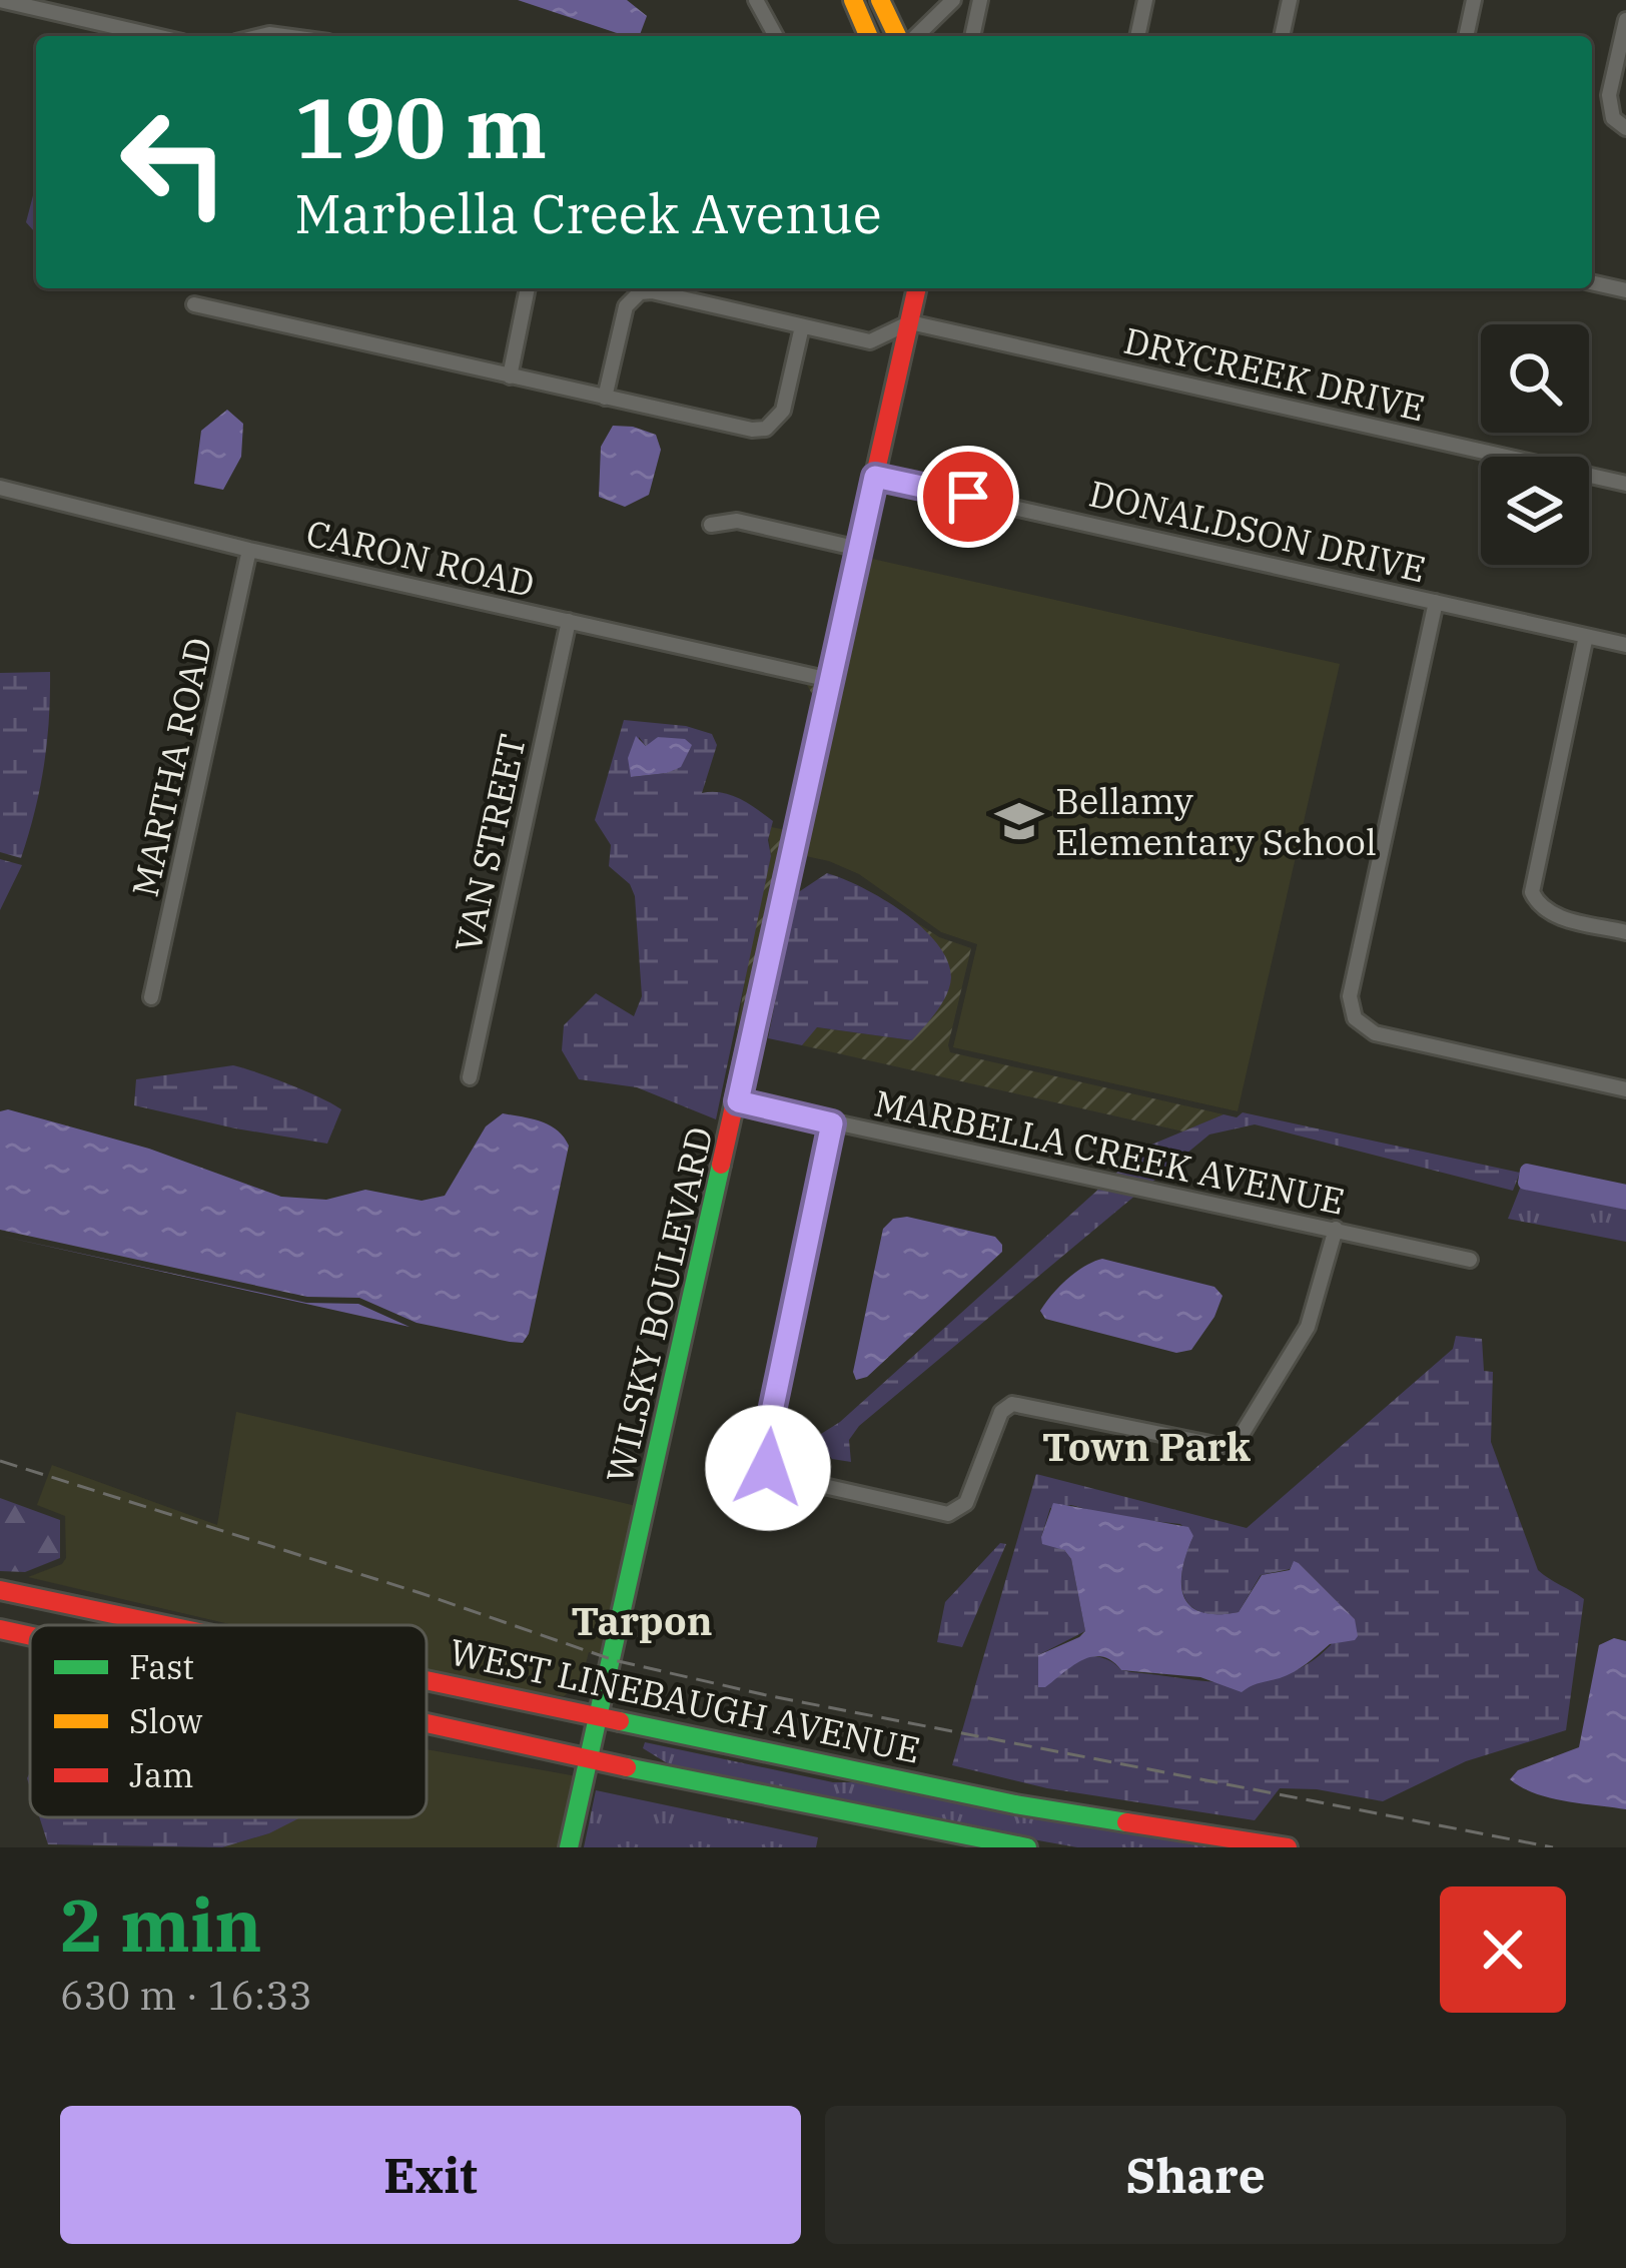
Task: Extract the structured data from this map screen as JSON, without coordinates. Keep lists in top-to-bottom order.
{
  "streets": {
    "main road": ["WILSKY BOULEVARD", "WEST LINEBAUGH AVENUE"],
    "street": [
      "DRYCREEK DRIVE",
      "DONALDSON DRIVE",
      "CARON ROAD",
      "MARTHA ROAD",
      "VAN STREET",
      "MARBELLA CREEK AVENUE"
    ]
  },
  "crossings": [
    ["DRYCREEK DRIVE", "WILSKY BOULEVARD"],
    ["DONALDSON DRIVE", "WILSKY BOULEVARD"],
    ["CARON ROAD", "MARTHA ROAD"],
    ["CARON ROAD", "VAN STREET"],
    ["CARON ROAD", "WILSKY BOULEVARD"],
    ["MARBELLA CREEK AVENUE", "WILSKY BOULEVARD"],
    ["WILSKY BOULEVARD", "WEST LINEBAUGH AVENUE"]
  ],
  "districts": ["Town Park", "Tarpon"],
  "places": {
    "school or university": ["Bellamy Elementary School"]
  },
  "legend": ["Fast", "Slow", "Jam"],
  "page": {
    "turn": ["190 m", "Marbella Creek Avenue"],
    "heading": ["2 min", "630 m · 16:33"],
    "buttons": ["Exit", "Share"]
  }
}
